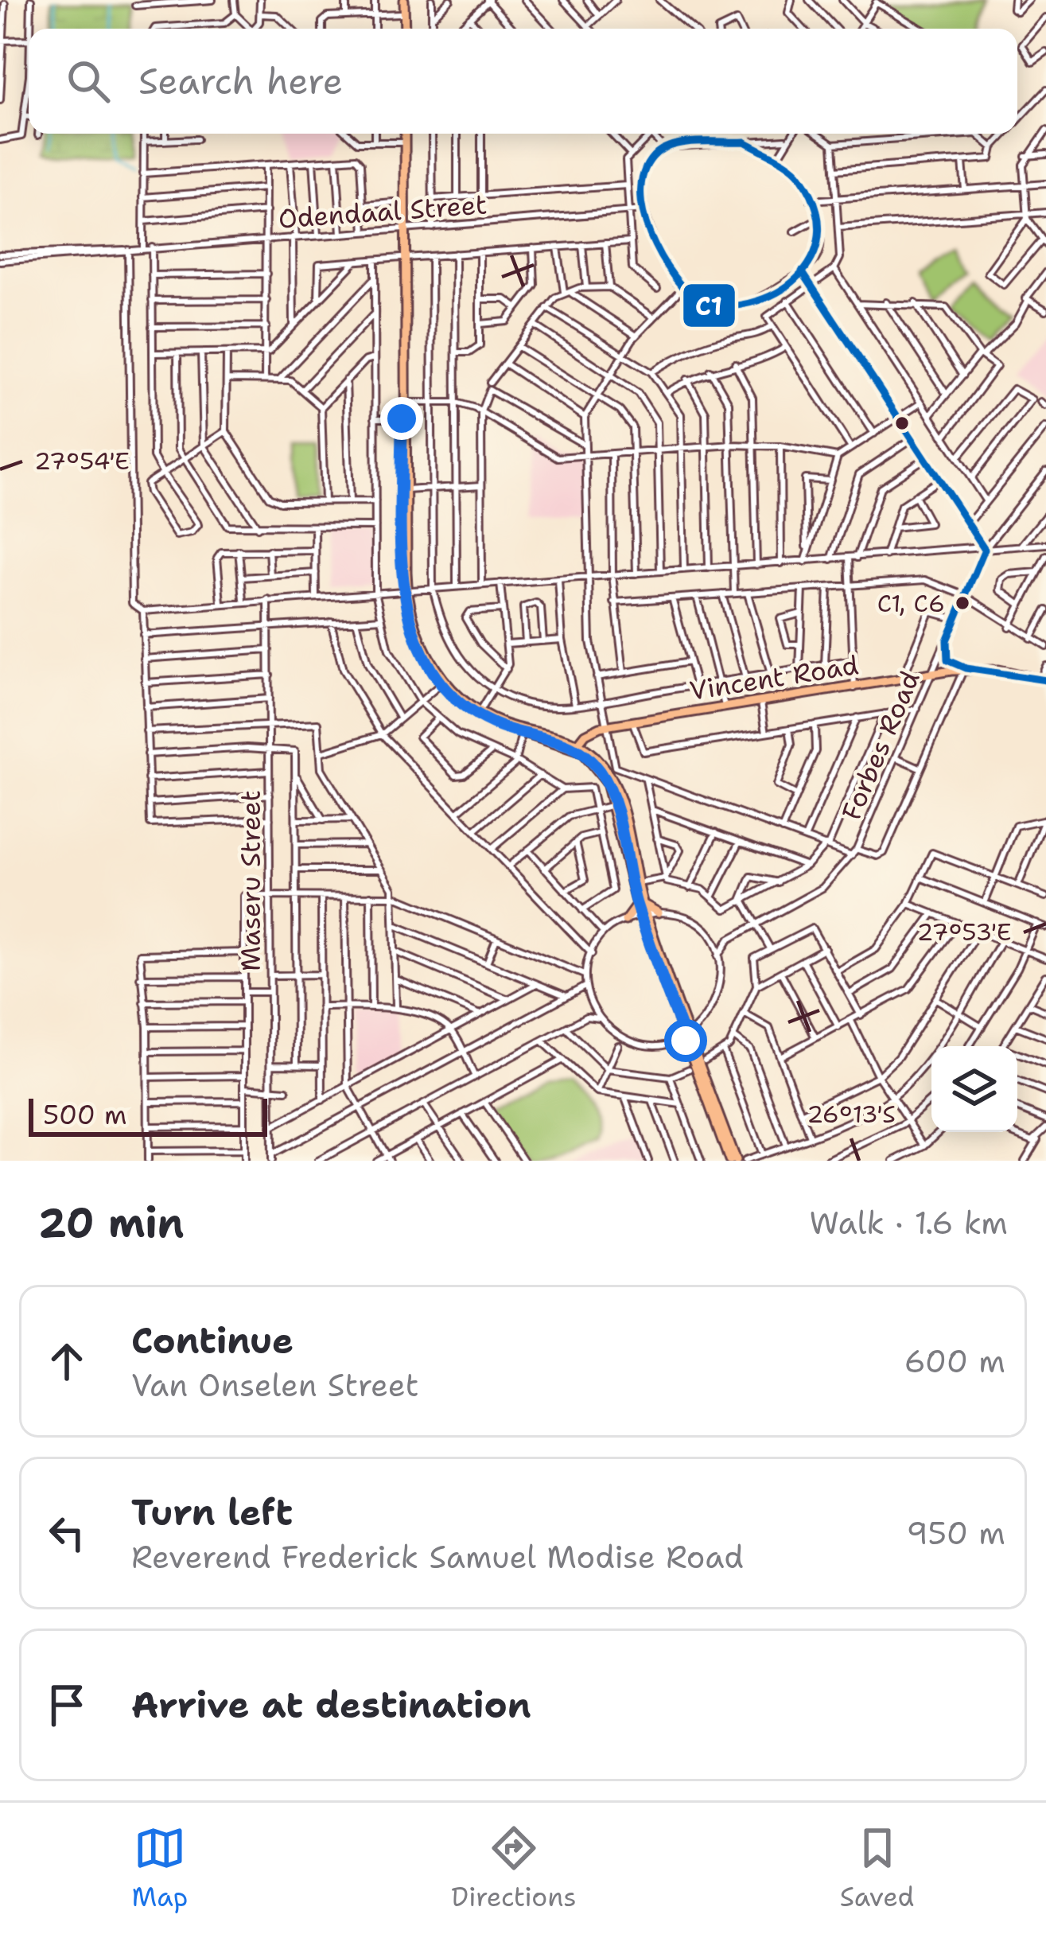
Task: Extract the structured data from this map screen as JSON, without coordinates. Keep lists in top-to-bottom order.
{
  "streets": {
    "main road": ["Vincent Road"],
    "street": ["Odendaal Street", "Forbes Road", "Maseru Street"]
  },
  "crossings": [
    ["Vincent Road", "Forbes Road"]
  ],
  "places": ["C1, C6"],
  "lines": ["transit line C1"],
  "scale_bar": "500 m",
  "page": {
    "search": "Search here",
    "scale": "500 m",
    "heading": ["20 min", "Walk · 1.6 km"],
    "list": [
      ["Continue", "Van Onselen Street", "600 m"],
      ["Turn left", "Reverend Frederick Samuel Modise Road", "950 m"],
      "Arrive at destination"
    ],
    "nav": ["Map", "Directions", "Saved"]
  },
  "coordinates": ["27°54'E", "27°53'E", "26°13'S"]
}
